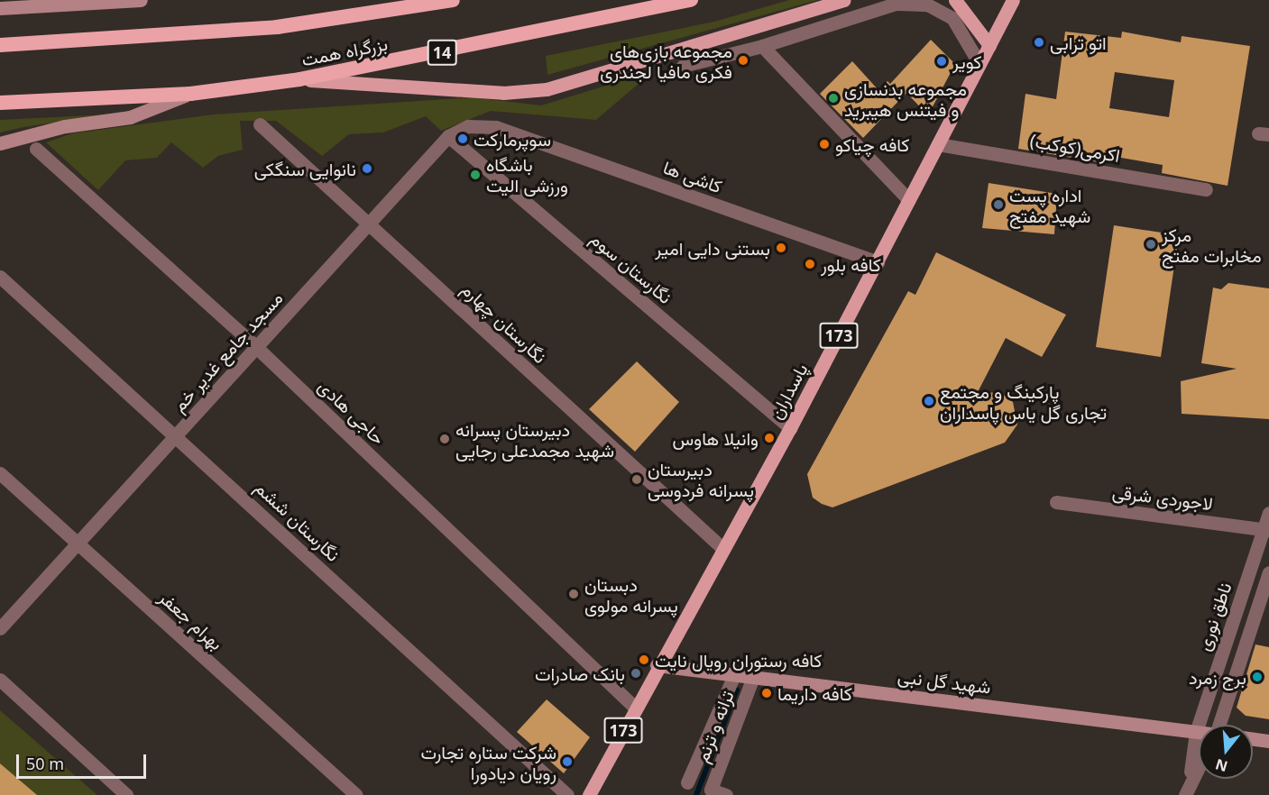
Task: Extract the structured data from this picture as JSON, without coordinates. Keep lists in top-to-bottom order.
{
  "streets": {
    "highway": ["بزرگراه همت", "14"],
    "main road": ["173", "پاسداران", "شهید گل نبی"],
    "street": [
      "اکرمی(کوکب)",
      "کاشی ها",
      "نگارستان سوم",
      "نگارستان چهارم",
      "مسجد جامع غدیر خم",
      "حاجی هادی",
      "لاجوردی شرقی",
      "نگارستان ششم",
      "ناطق نوری",
      "بهرام جعفر",
      "ترانه و ترنم"
    ]
  },
  "crossings": [
    ["اکرمی(کوکب)", "پاسداران"],
    ["کاشی ها", "مسجد جامع غدیر خم"],
    ["کاشی ها", "پاسداران"],
    ["نگارستان سوم", "مسجد جامع غدیر خم"],
    ["نگارستان سوم", "پاسداران"],
    ["نگارستان چهارم", "مسجد جامع غدیر خم"],
    ["نگارستان چهارم", "پاسداران"],
    ["مسجد جامع غدیر خم", "حاجی هادی"],
    ["مسجد جامع غدیر خم", "نگارستان ششم"],
    ["مسجد جامع غدیر خم", "بهرام جعفر"],
    ["پاسداران", "حاجی هادی"],
    ["پاسداران", "شهید گل نبی"],
    ["لاجوردی شرقی", "ناطق نوری"],
    ["ناطق نوری", "شهید گل نبی"],
    ["شهید گل نبی", "ترانه و ترنم"]
  ],
  "places": [
    "اتو ترابی",
    "مجموعه بازی‌های فکری مافیا لجندری",
    "کویر",
    "مجموعه بدنسازی و فیتنس هیبرید",
    "سوپرمارکت",
    "کافه چیاکو",
    "نانوایی سنگکی",
    "باشگاه ورزشی الیت",
    "اداره پست شهید مفتح",
    "مرکز مخابرات مفتح",
    "بستنی دایی امیر",
    "کافه بلور",
    "پارکینگ و مجتمع تجاری گل یاس پاسداران",
    "وانیلا هاوس",
    "دبیرستان پسرانه شهید مجمدعلی رجایی",
    "دبیرستان پسرانه فردوسی",
    "دبستان پسرانه مولوی",
    "کافه رستوران رویال نایت",
    "بانک صادرات",
    "برج زمرد",
    "کافه داریما",
    "شرکت ستاره تجارت رویان دیادورا"
  ],
  "scale_bar": "50 m",
  "north": "bottom"
}
